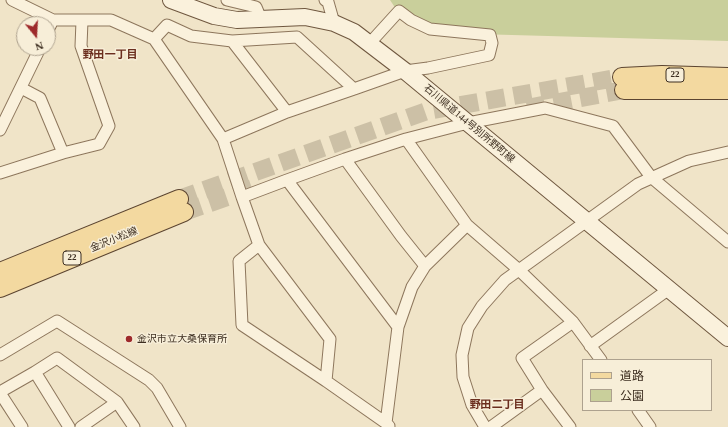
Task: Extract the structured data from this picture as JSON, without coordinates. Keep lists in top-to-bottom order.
{
  "streets": {
    "main road": ["22", "石川県道144号別所野町線", "金沢小松線"]
  },
  "crossings": [
    ["22", "金沢小松線"]
  ],
  "districts": ["野田一丁目", "野田二丁目"],
  "places": ["金沢市立大桑保育所"],
  "legend": ["道路", "公園"],
  "north": "bottom"
}
